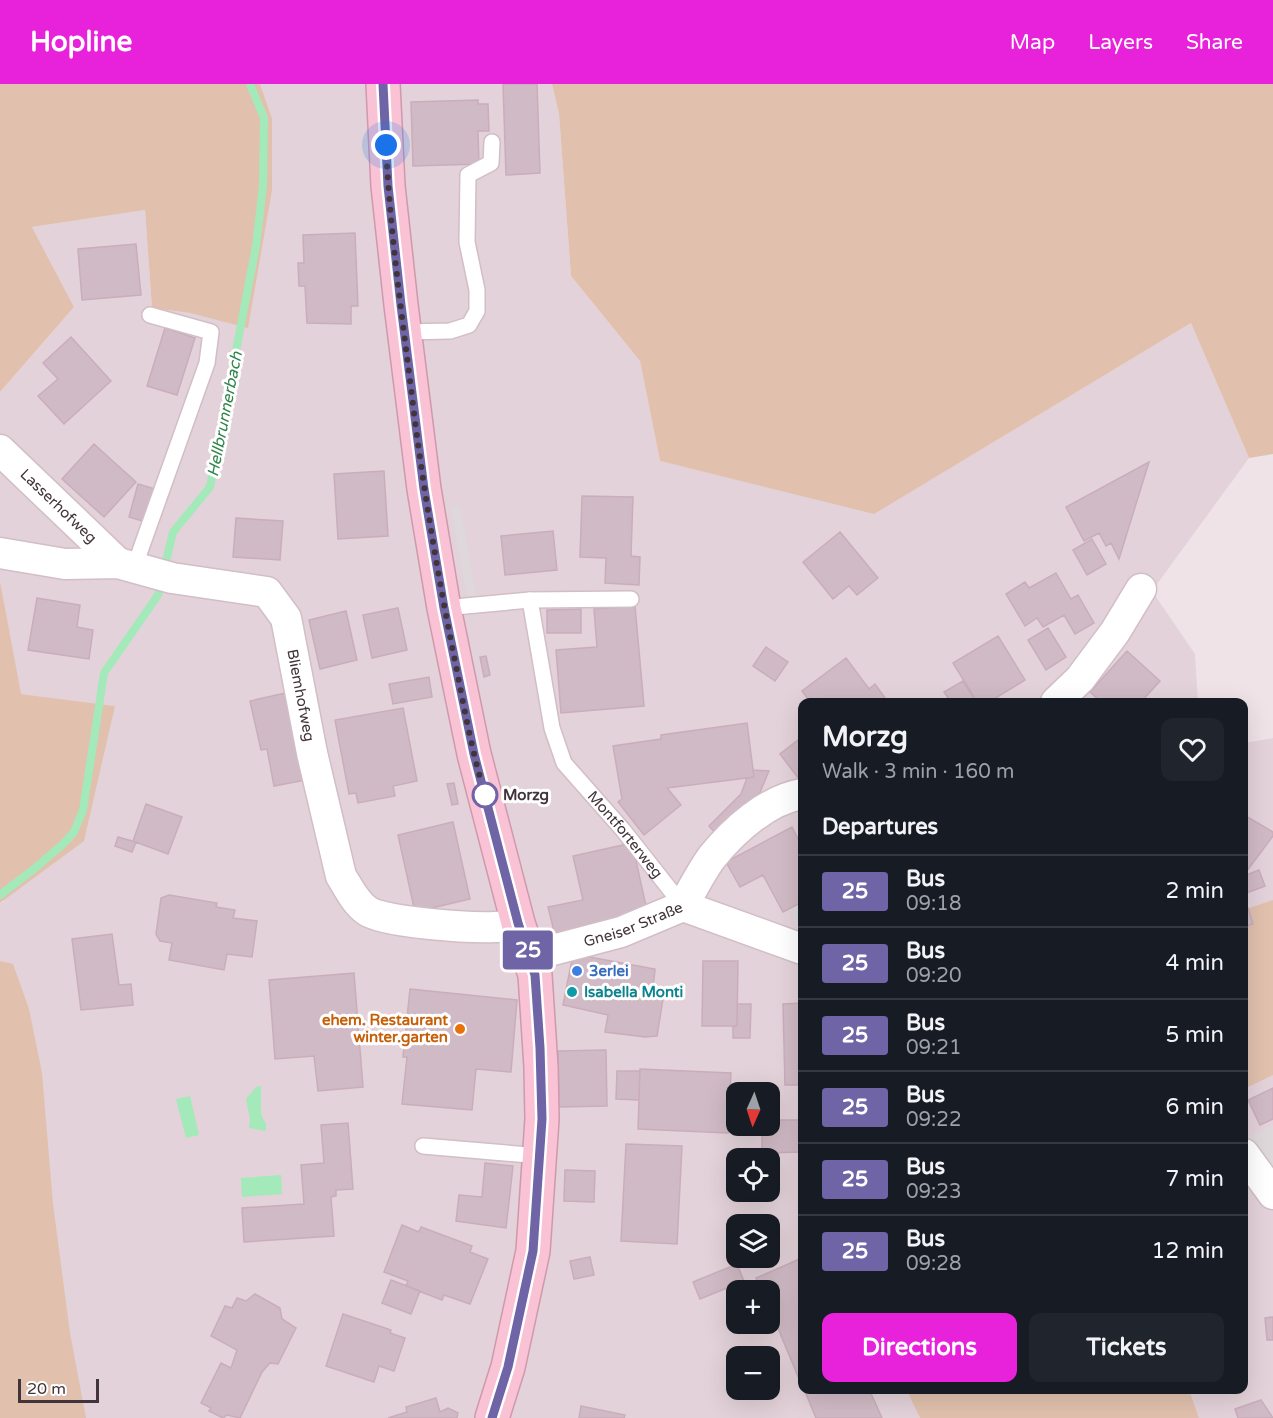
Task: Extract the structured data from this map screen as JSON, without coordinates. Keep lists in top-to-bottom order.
{
  "streets": {
    "street": ["Lasserhofweg", "Bliemhofweg", "Gneiser Straße"],
    "lane": ["Montforterweg"]
  },
  "crossings": [
    ["Lasserhofweg", "Bliemhofweg"],
    ["Montforterweg", "Gneiser Straße"]
  ],
  "water": ["Hellbrunnerbach"],
  "places": [
    "Morzg",
    "3erlei",
    "Isabella Monti",
    "ehem. Restaurant winter.garten"
  ],
  "lines": ["bus line 25"],
  "scale_bar": "20 m",
  "north": "bottom",
  "page": {
    "header": "Hopline",
    "nav": ["Map", "Layers", "Share"],
    "on_map": "25",
    "heading": [
      ["Morzg", "Walk · 3 min · 160 m"],
      "Departures"
    ],
    "list": [
      {
        "mark": "25",
        "name": "Bus",
        "note": "09:18",
        "value": "2 min"
      },
      {
        "mark": "25",
        "name": "Bus",
        "note": "09:20",
        "value": "4 min"
      },
      {
        "mark": "25",
        "name": "Bus",
        "note": "09:21",
        "value": "5 min"
      },
      {
        "mark": "25",
        "name": "Bus",
        "note": "09:22",
        "value": "6 min"
      },
      {
        "mark": "25",
        "name": "Bus",
        "note": "09:23",
        "value": "7 min"
      },
      {
        "mark": "25",
        "name": "Bus",
        "note": "09:28",
        "value": "12 min"
      }
    ],
    "map_buttons": ["+", "−"],
    "buttons": ["Directions", "Tickets"],
    "scale": "20 m"
  }
}
